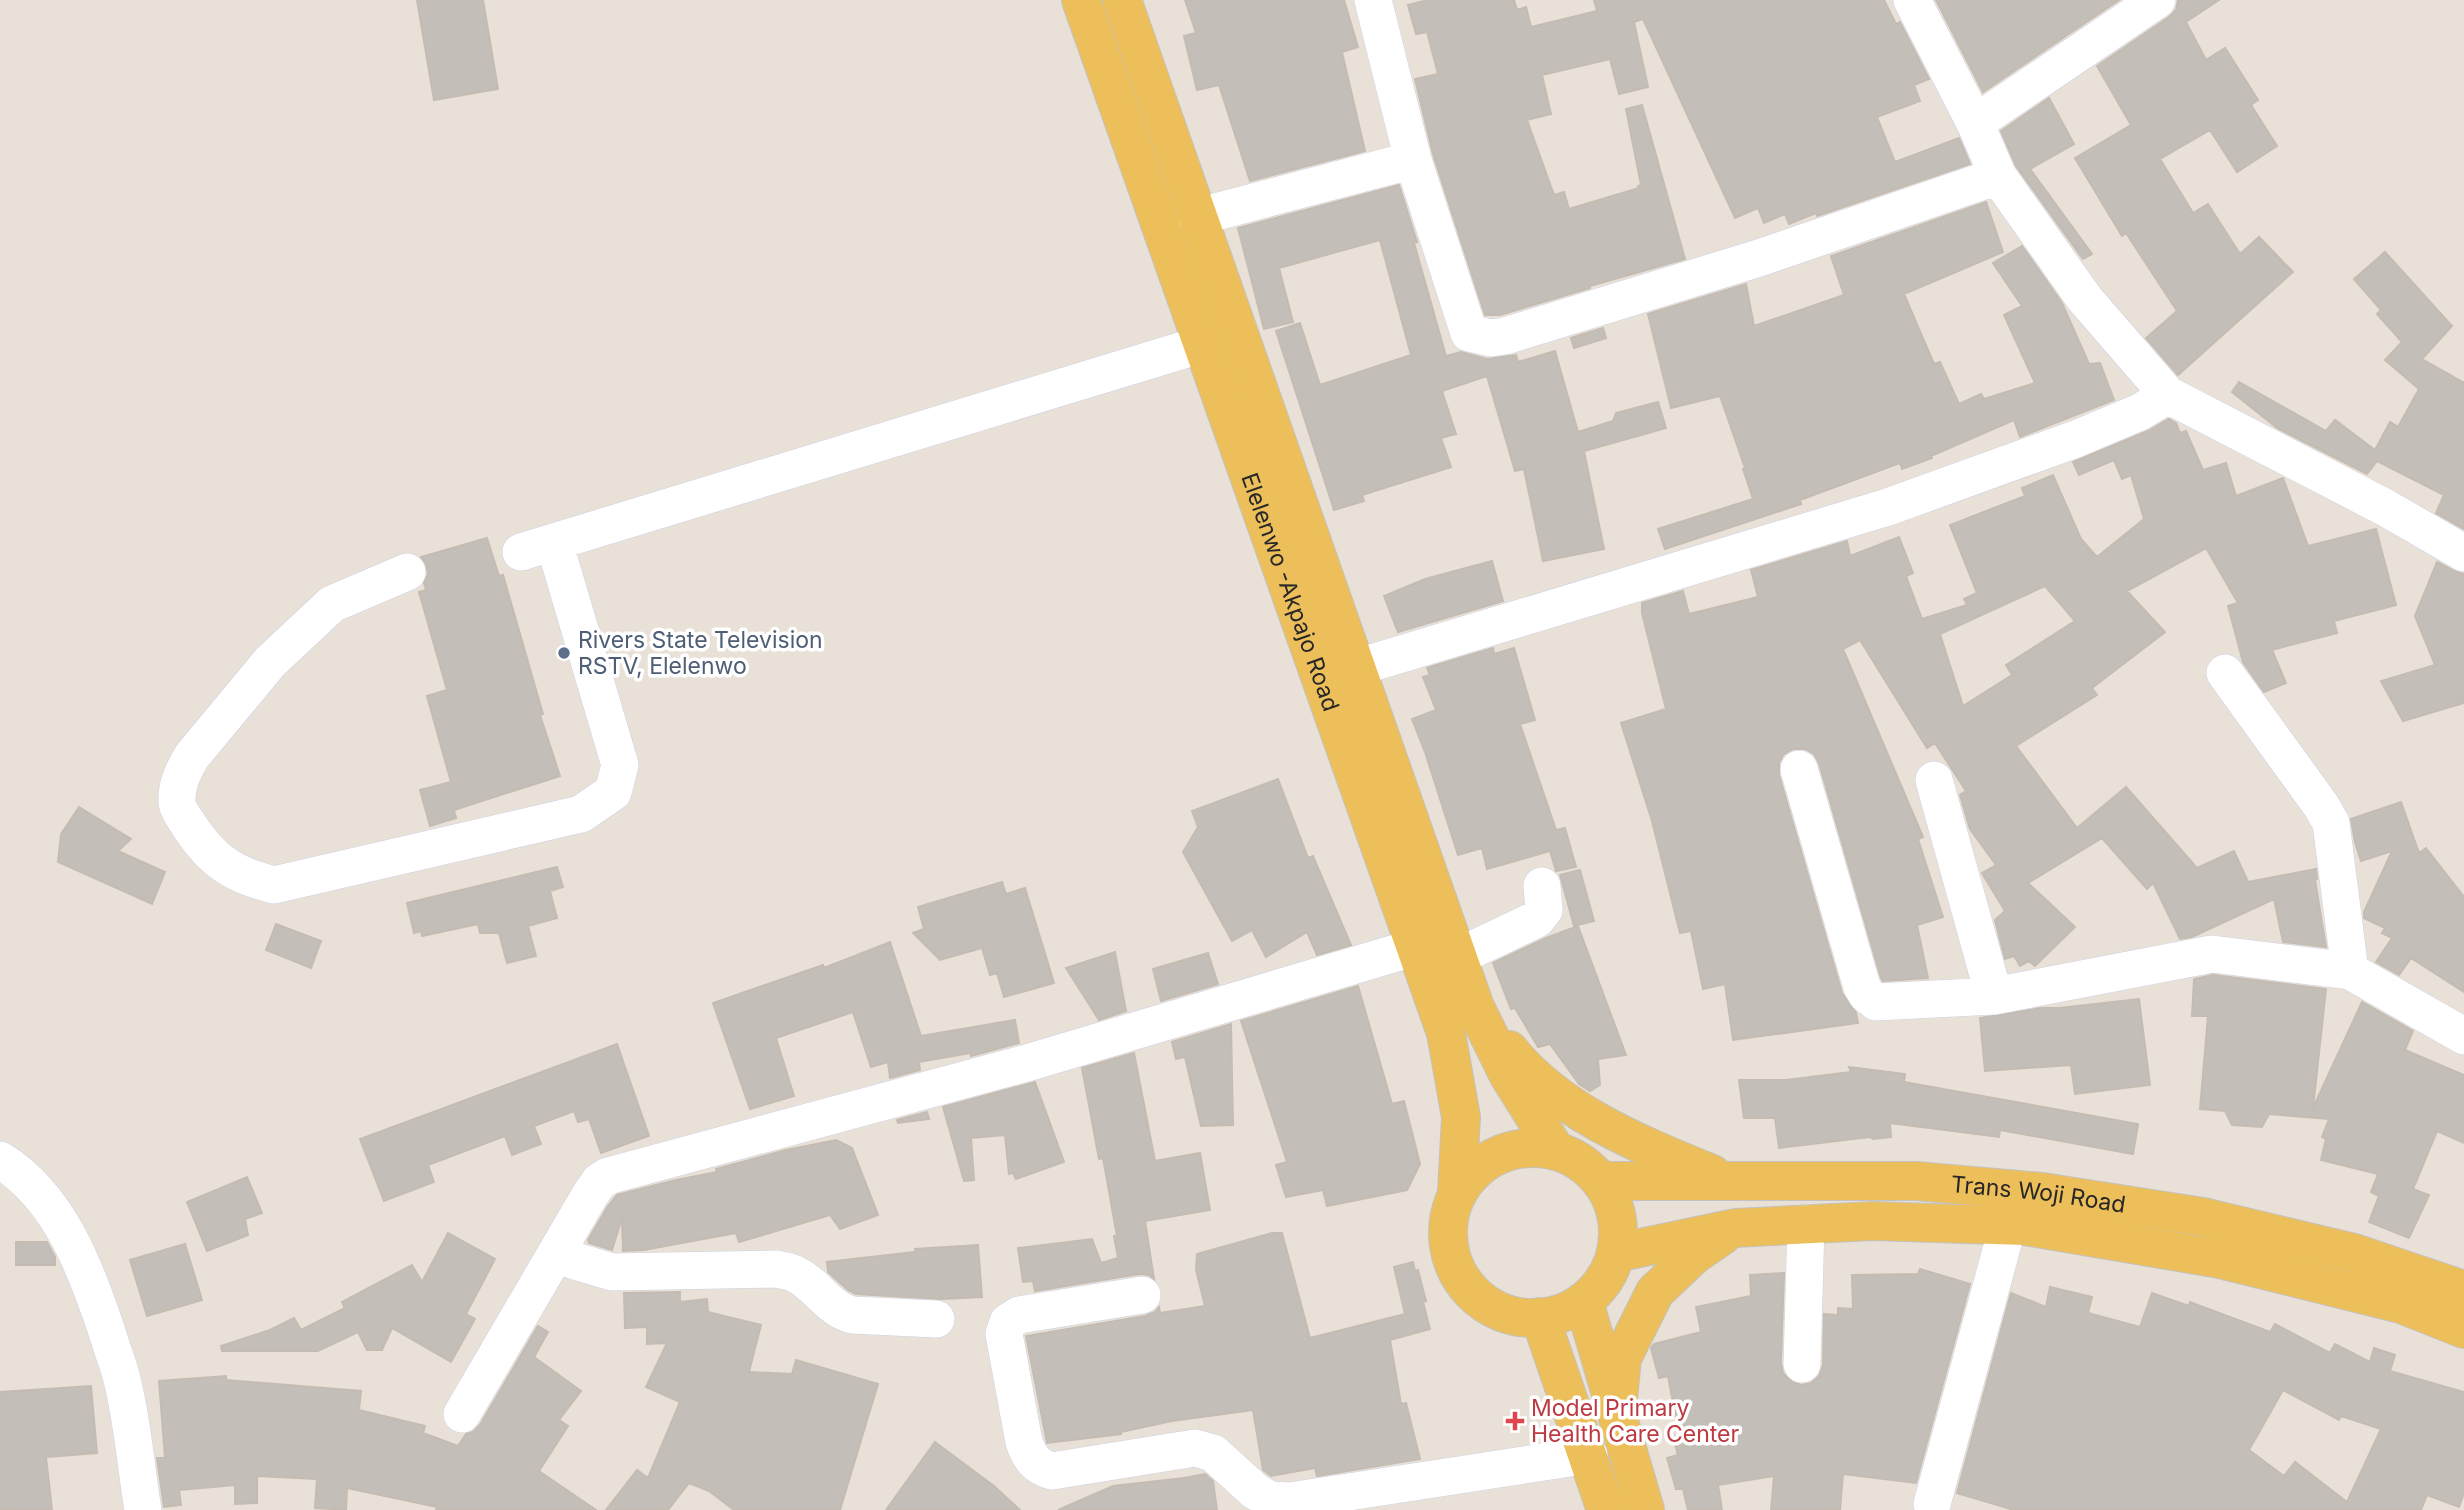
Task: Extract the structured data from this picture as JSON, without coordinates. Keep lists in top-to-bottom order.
{
  "streets": {
    "main road": ["Elelenwo -Akpajo Road", "Trans Woji Road"]
  },
  "crossings": [
    ["Elelenwo -Akpajo Road", "Trans Woji Road"]
  ],
  "places": {
    "other": ["Rivers State Television RSTV, Elelenwo"],
    "health": ["Model Primary Health Care Center"]
  }
}
